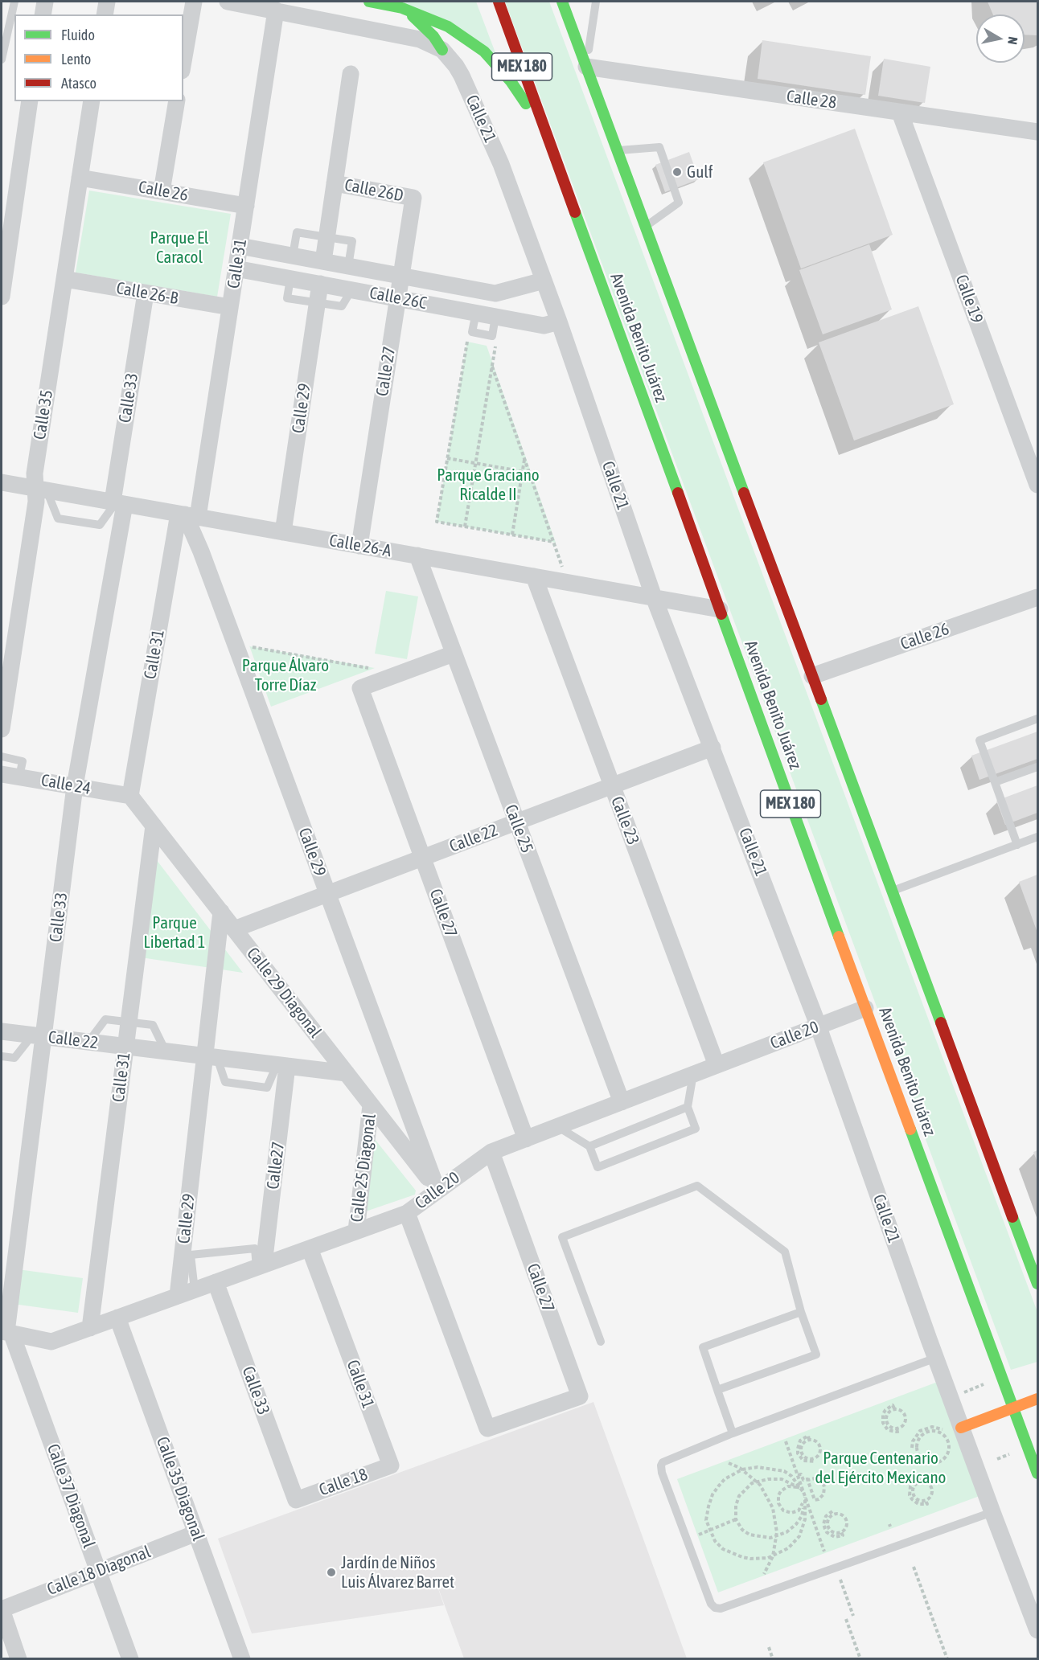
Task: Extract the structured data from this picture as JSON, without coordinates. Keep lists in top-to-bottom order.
{
  "streets": {
    "main road": ["MEX 180", "Avenida Benito Juárez"],
    "street": [
      "Calle 28",
      "Calle 21",
      "Calle 26D",
      "Calle 26",
      "Calle 31",
      "Calle 26-B",
      "Calle 26C",
      "Calle 19",
      "Calle 27",
      "Calle 33",
      "Calle 29",
      "Calle 35",
      "Calle 26-A",
      "Calle 24",
      "Calle 23",
      "Calle 25",
      "Calle 22",
      "Calle 29 Diagonal",
      "Calle 20",
      "Calle27",
      "Calle 25 Diagonal",
      "Calle 18",
      "Calle 35 Diagonal",
      "Calle 37 Diagonal",
      "Calle 18 Diagonal"
    ]
  },
  "crossings": [
    ["Calle 28", "Calle 19"],
    ["Calle 21", "Calle 26C"],
    ["Calle 21", "Calle 26-A"],
    ["Calle 21", "Calle 22"],
    ["Calle 21", "Calle 20"],
    ["Calle 26D", "Calle 27"],
    ["Calle 26", "Calle 31"],
    ["Calle 26", "Calle 35"],
    ["Calle 31", "Calle 26-B"],
    ["Calle 31", "Calle 26C"],
    ["Calle 31", "Calle 29"],
    ["Calle 31", "Calle 26-A"],
    ["Calle 31", "Calle 24"],
    ["Calle 31", "Calle 22"],
    ["Calle 31", "Calle 29 Diagonal"],
    ["Calle 31", "Calle 20"],
    ["Calle 31", "Calle 18"],
    ["Calle 26-B", "Calle 33"],
    ["Calle 26-B", "Calle 35"],
    ["Calle 26C", "Calle 27"],
    ["Calle 26C", "Calle 29"],
    ["Avenida Benito Juárez", "Calle 26-A"],
    ["Avenida Benito Juárez", "Calle 20"],
    ["Calle 27", "Calle 26-A"],
    ["Calle 27", "Calle 25"],
    ["Calle 27", "Calle 22"],
    ["Calle 27", "Calle 20"],
    ["Calle 33", "Calle 26-A"],
    ["Calle 33", "Calle 24"],
    ["Calle 33", "Calle 22"],
    ["Calle 33", "Calle 20"],
    ["Calle 33", "Calle 18"],
    ["Calle 33", "Calle 37 Diagonal"],
    ["Calle 29", "Calle 26-A"],
    ["Calle 29", "Calle 22"],
    ["Calle 29", "Calle 29 Diagonal"],
    ["Calle 29", "Calle 20"],
    ["Calle 35", "Calle 26-A"],
    ["Calle 26-A", "Calle 23"],
    ["Calle 26-A", "Calle 25"],
    ["Calle 24", "Calle 29 Diagonal"],
    ["Calle 23", "Calle 22"],
    ["Calle 23", "Calle 20"],
    ["Calle 25", "Calle 22"],
    ["Calle 25", "Calle 20"],
    ["Calle 22", "Calle 29 Diagonal"],
    ["Calle 22", "Calle27"],
    ["Calle 29 Diagonal", "Calle 20"],
    ["Calle 29 Diagonal", "Calle 25 Diagonal"],
    ["Calle 20", "Calle27"],
    ["Calle 20", "Calle 25 Diagonal"],
    ["Calle 20", "Calle 35 Diagonal"],
    ["Calle 20", "Calle 37 Diagonal"],
    ["Calle 35 Diagonal", "Calle 18 Diagonal"],
    ["Calle 37 Diagonal", "Calle 18 Diagonal"]
  ],
  "parks": [
    "Parque El Caracol",
    "Parque Graciano Ricalde II",
    "Parque Álvaro Torre Díaz",
    "Parque Libertad 1",
    "Parque Centenario del Ejército Mexicano"
  ],
  "places": ["Gulf", "Jardín de Niños Luis Álvarez Barret"],
  "legend": ["Fluido", "Lento", "Atasco"],
  "north": "right"
}
